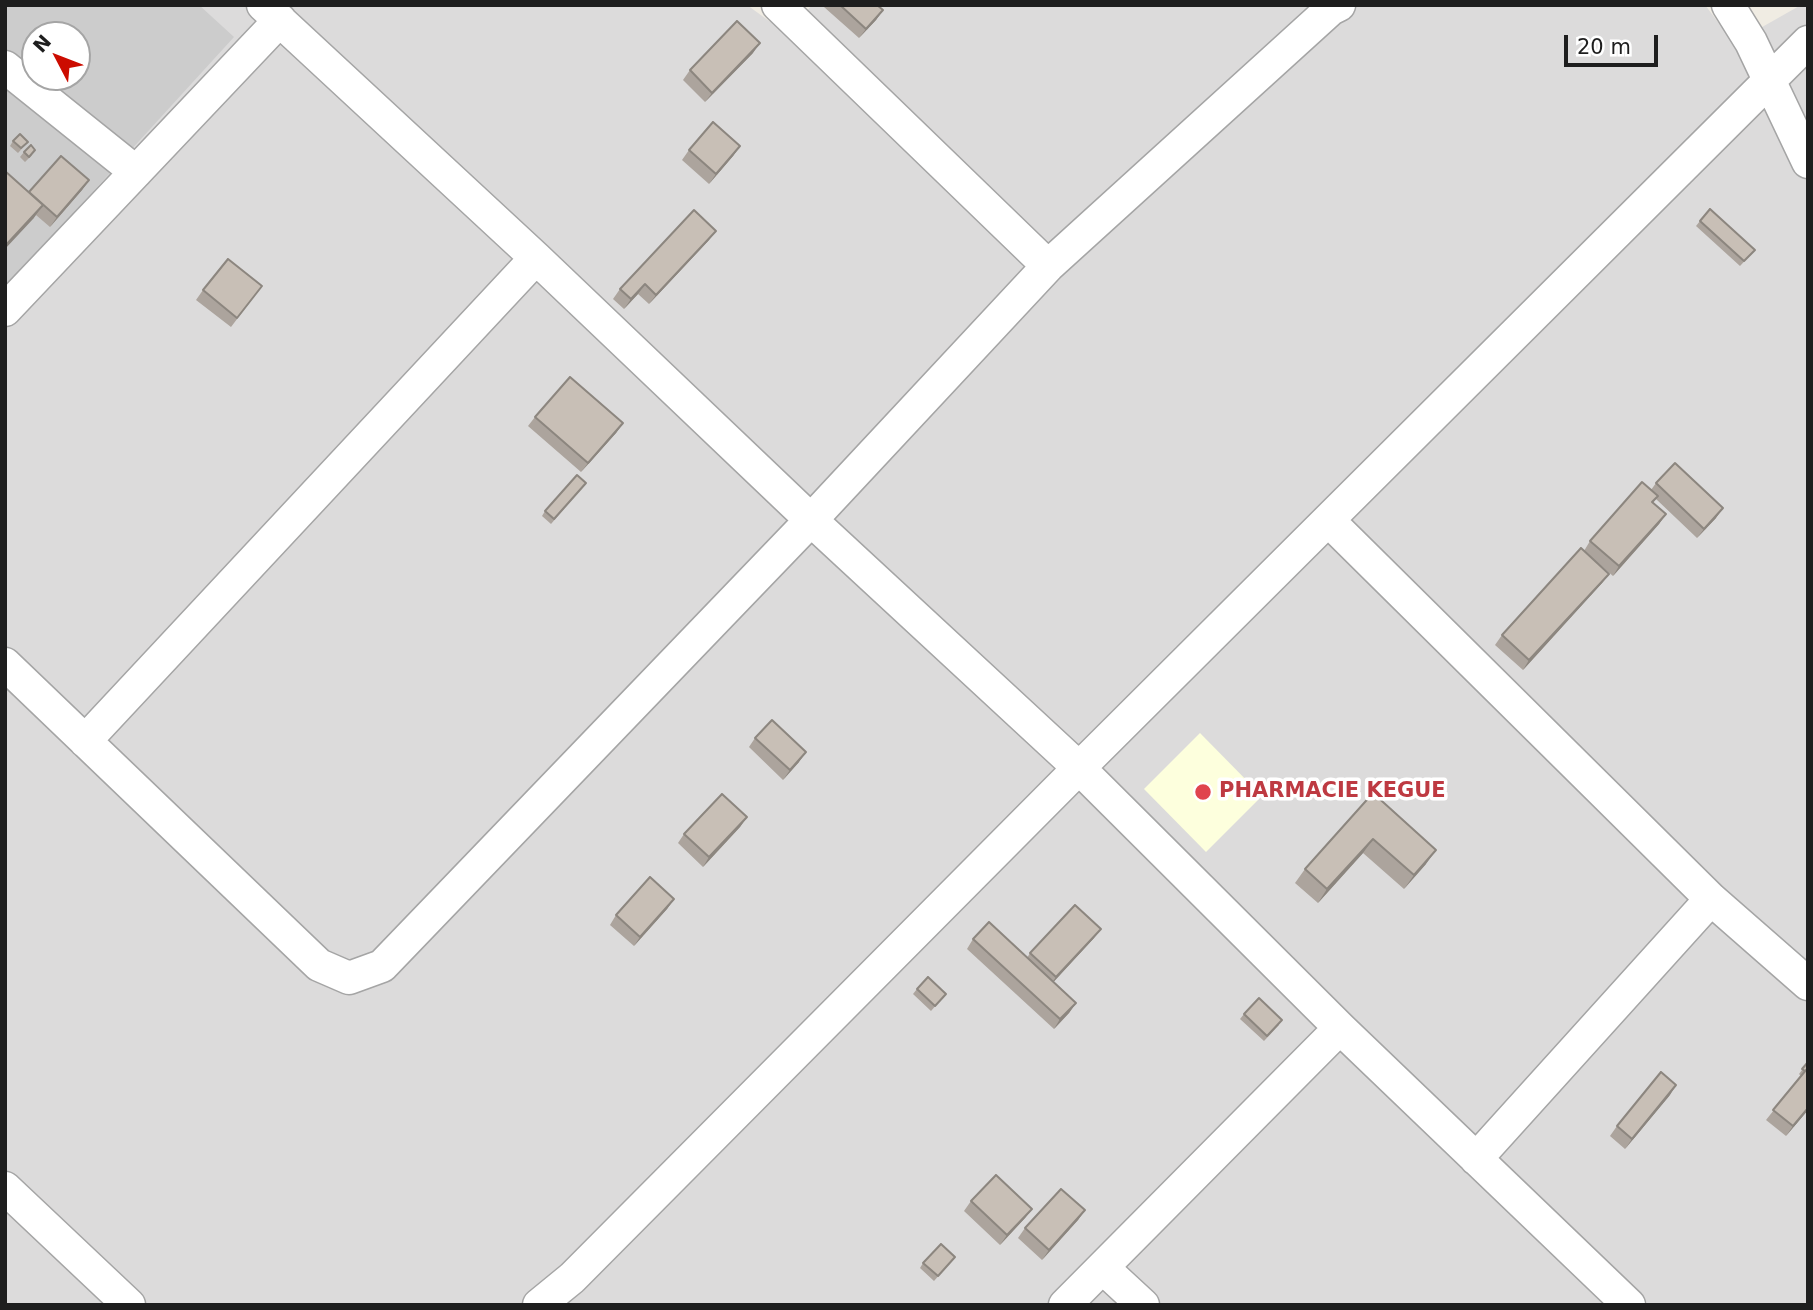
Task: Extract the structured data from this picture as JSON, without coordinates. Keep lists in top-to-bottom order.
{
  "places": ["PHARMACIE KEGUE"],
  "scale_bar": "20 m",
  "north": "top left"
}
